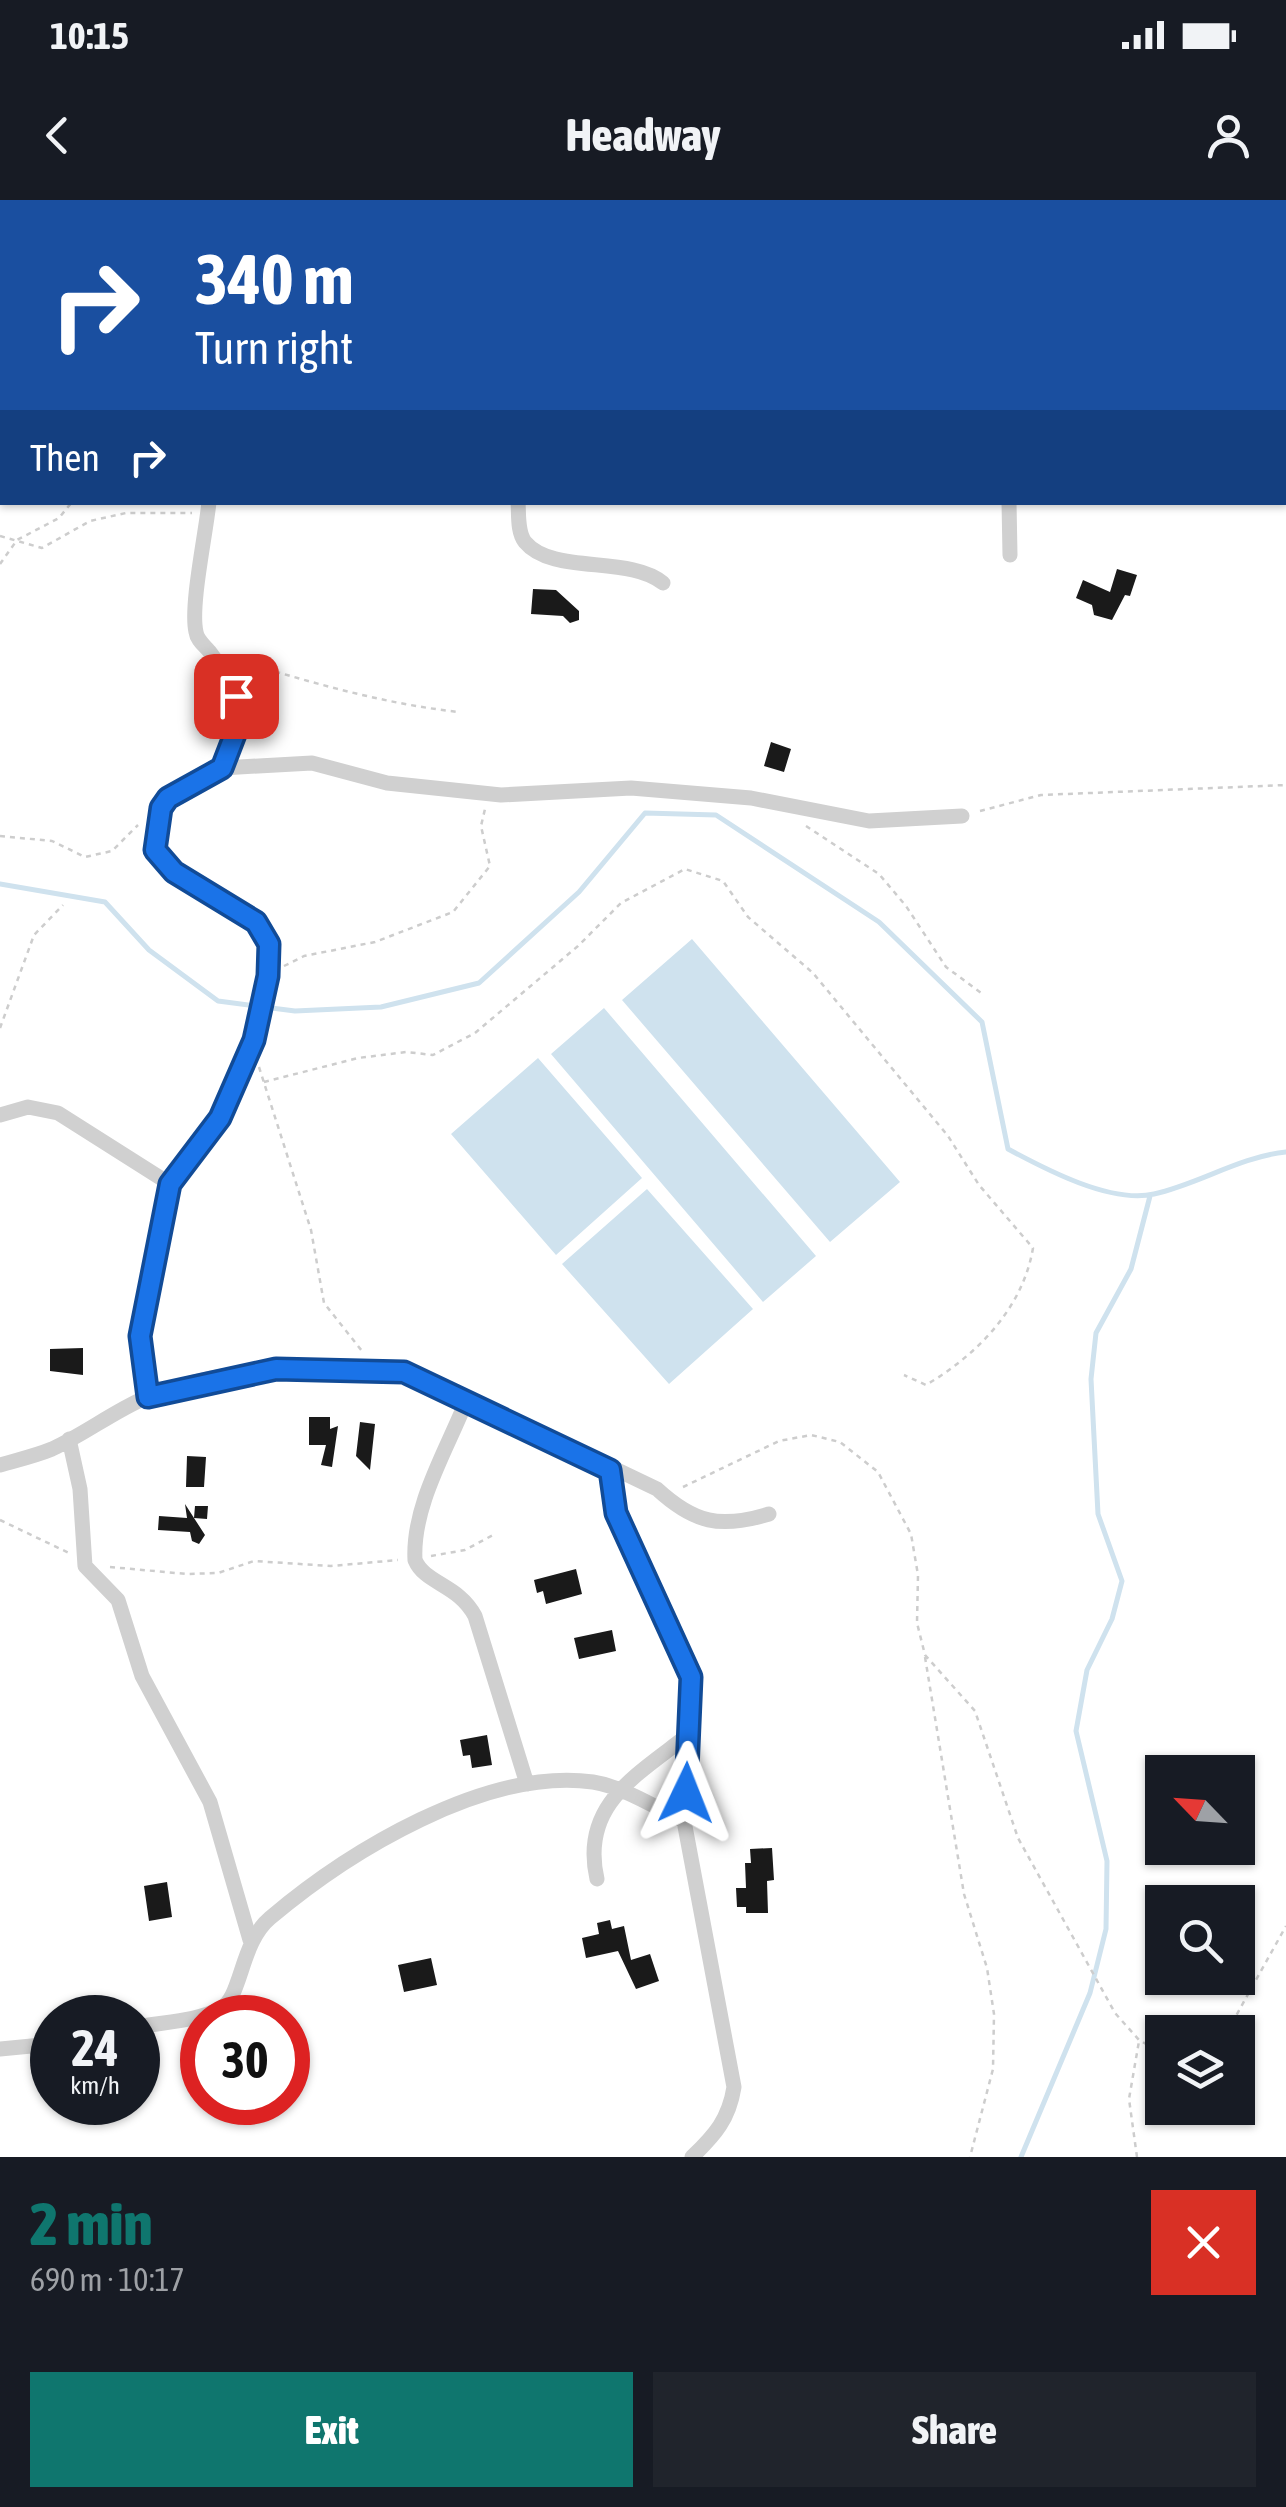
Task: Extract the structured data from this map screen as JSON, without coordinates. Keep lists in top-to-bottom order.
{
  "north": "top left",
  "page": {
    "status": "10:15",
    "header": "Headway",
    "turn": ["340 m", "Turn right"],
    "then": "Then",
    "speed": "24 km/h",
    "limit": "30",
    "heading": ["2 min", "690 m · 10:17"],
    "buttons": ["Exit", "Share"]
  }
}
